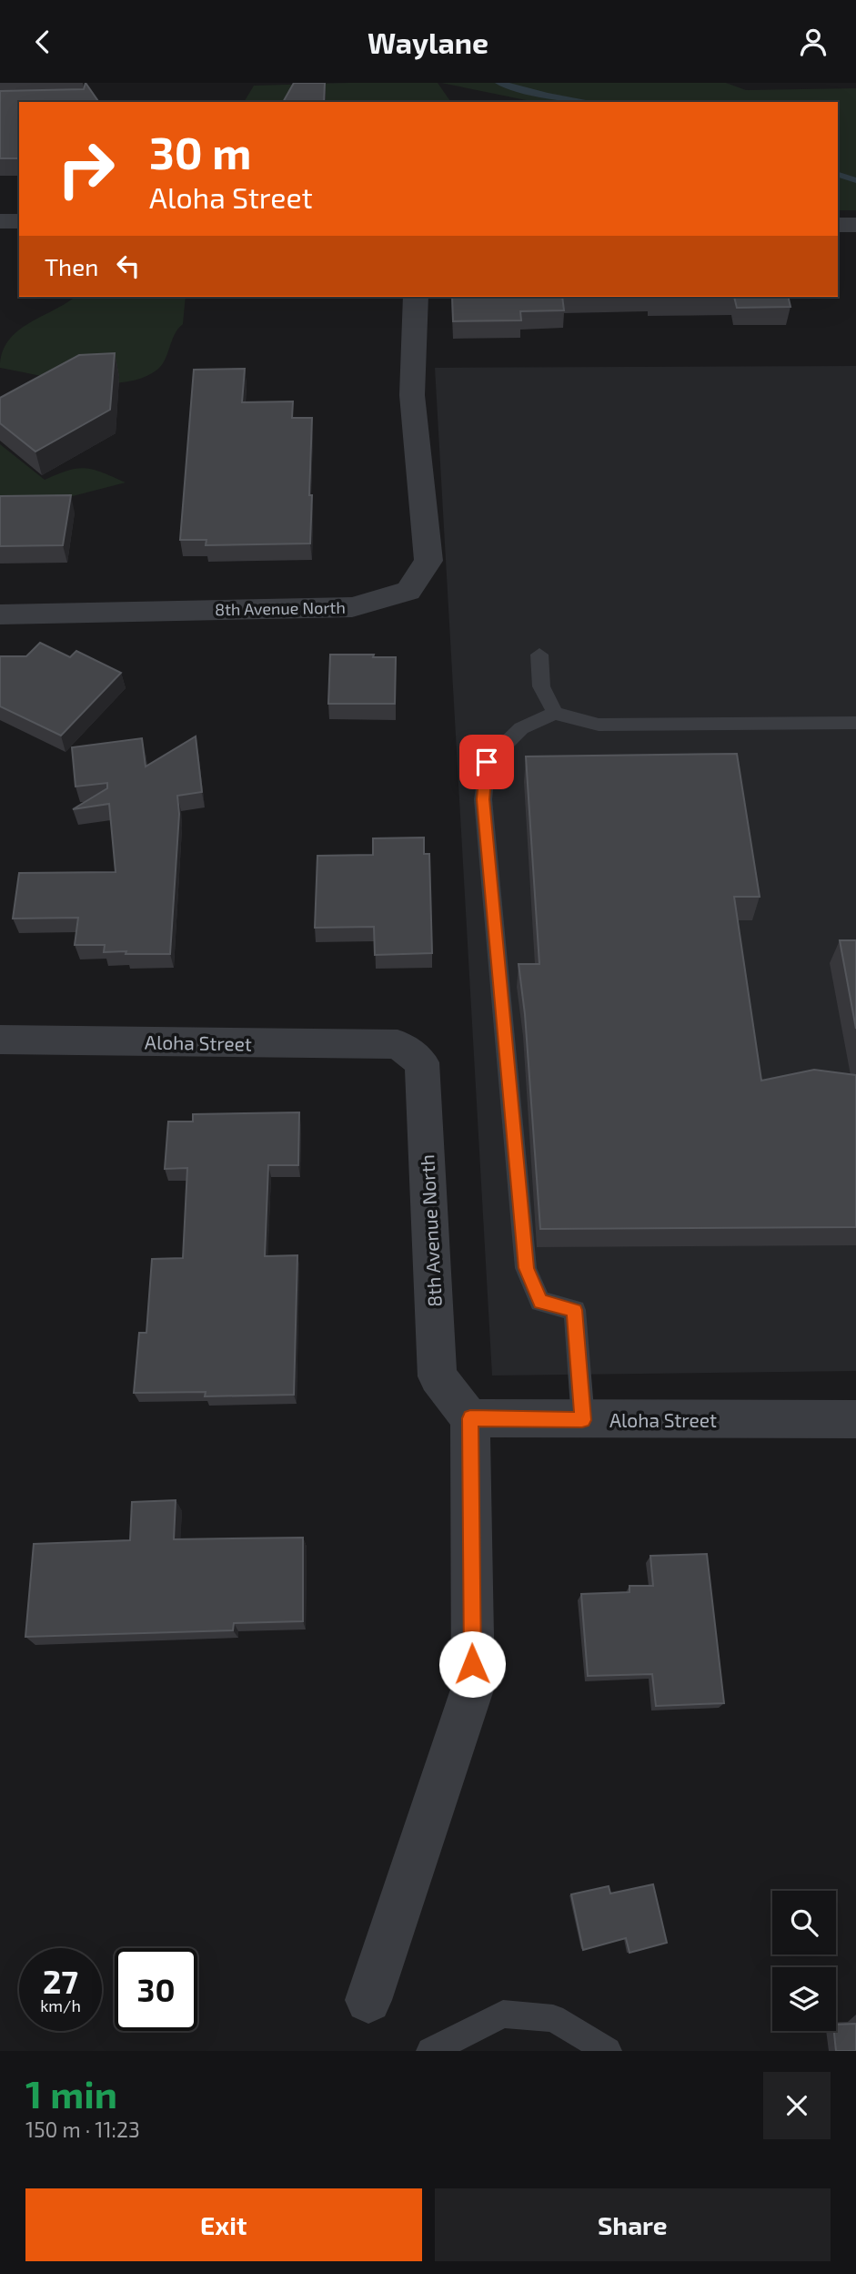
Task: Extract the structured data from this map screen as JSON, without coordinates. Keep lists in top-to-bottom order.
{
  "streets": {
    "street": ["8th Avenue North", "Aloha Street"]
  },
  "crossings": [
    ["8th Avenue North", "Aloha Street"]
  ],
  "page": {
    "header": "Waylane",
    "turn": ["30 m", "Aloha Street"],
    "then": "Then",
    "speed": "27 km/h",
    "limit": "30",
    "heading": ["1 min", "150 m · 11:23"],
    "buttons": ["Exit", "Share"]
  }
}
